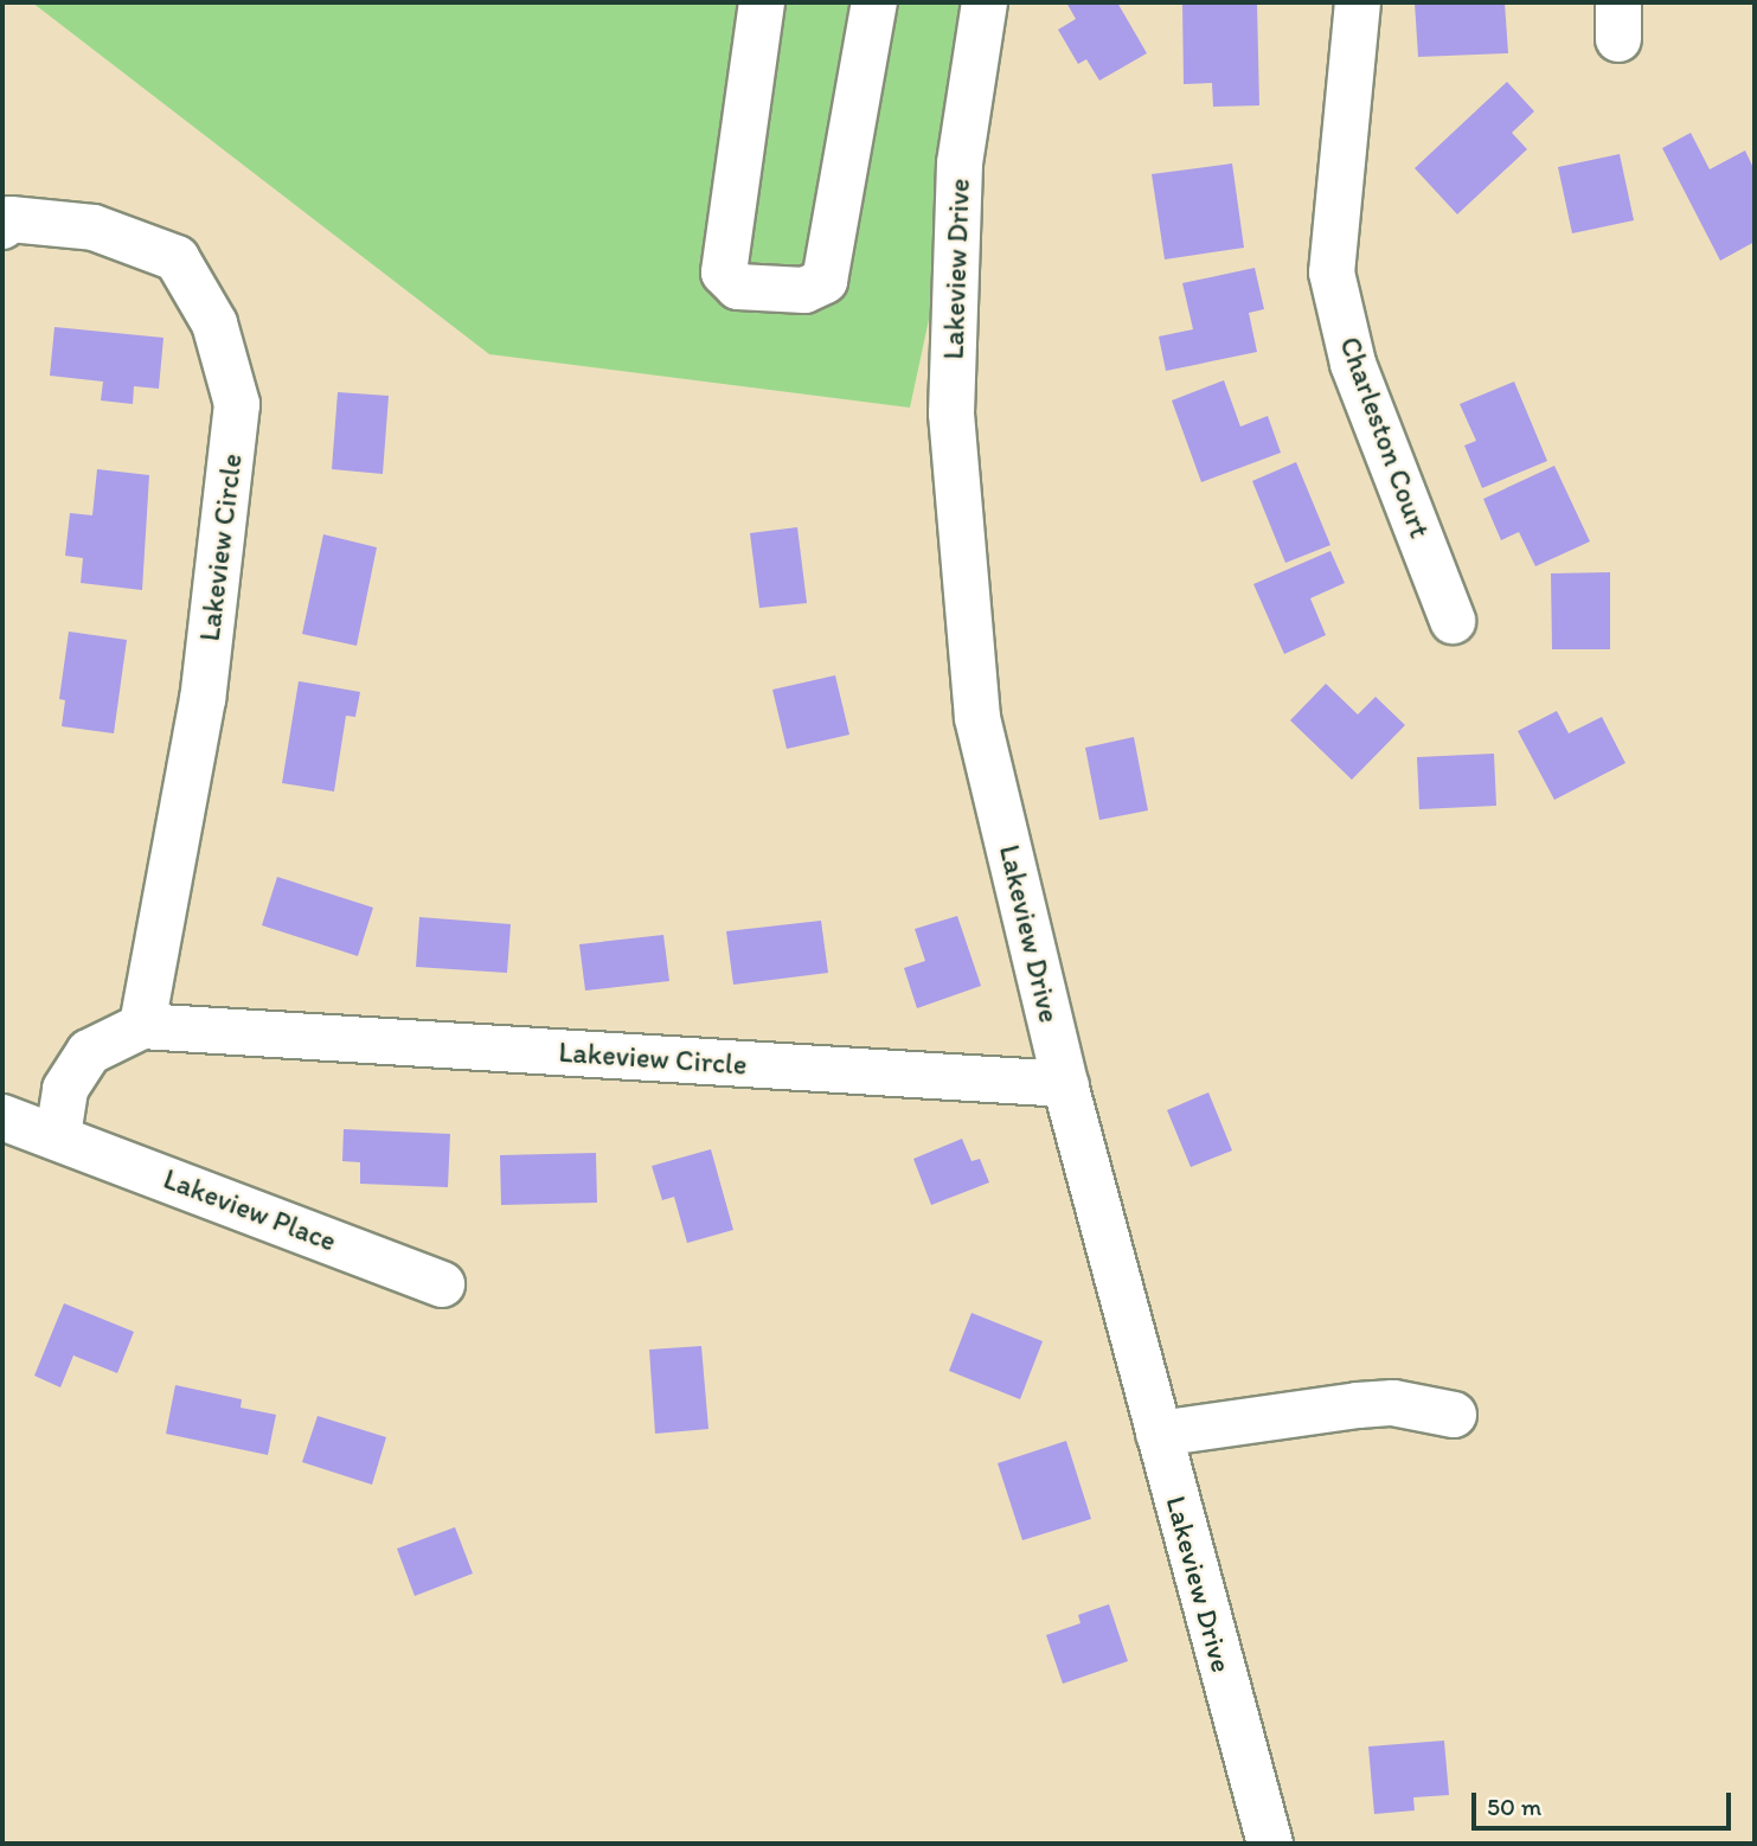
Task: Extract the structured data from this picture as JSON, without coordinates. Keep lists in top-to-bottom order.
{
  "streets": {
    "street": [
      "Lakeview Drive",
      "Charleston Court",
      "Lakeview Circle",
      "Lakeview Place"
    ]
  },
  "crossings": [
    ["Lakeview Drive", "Lakeview Circle"],
    ["Lakeview Circle", "Lakeview Place"]
  ],
  "scale_bar": "50 m"
}
